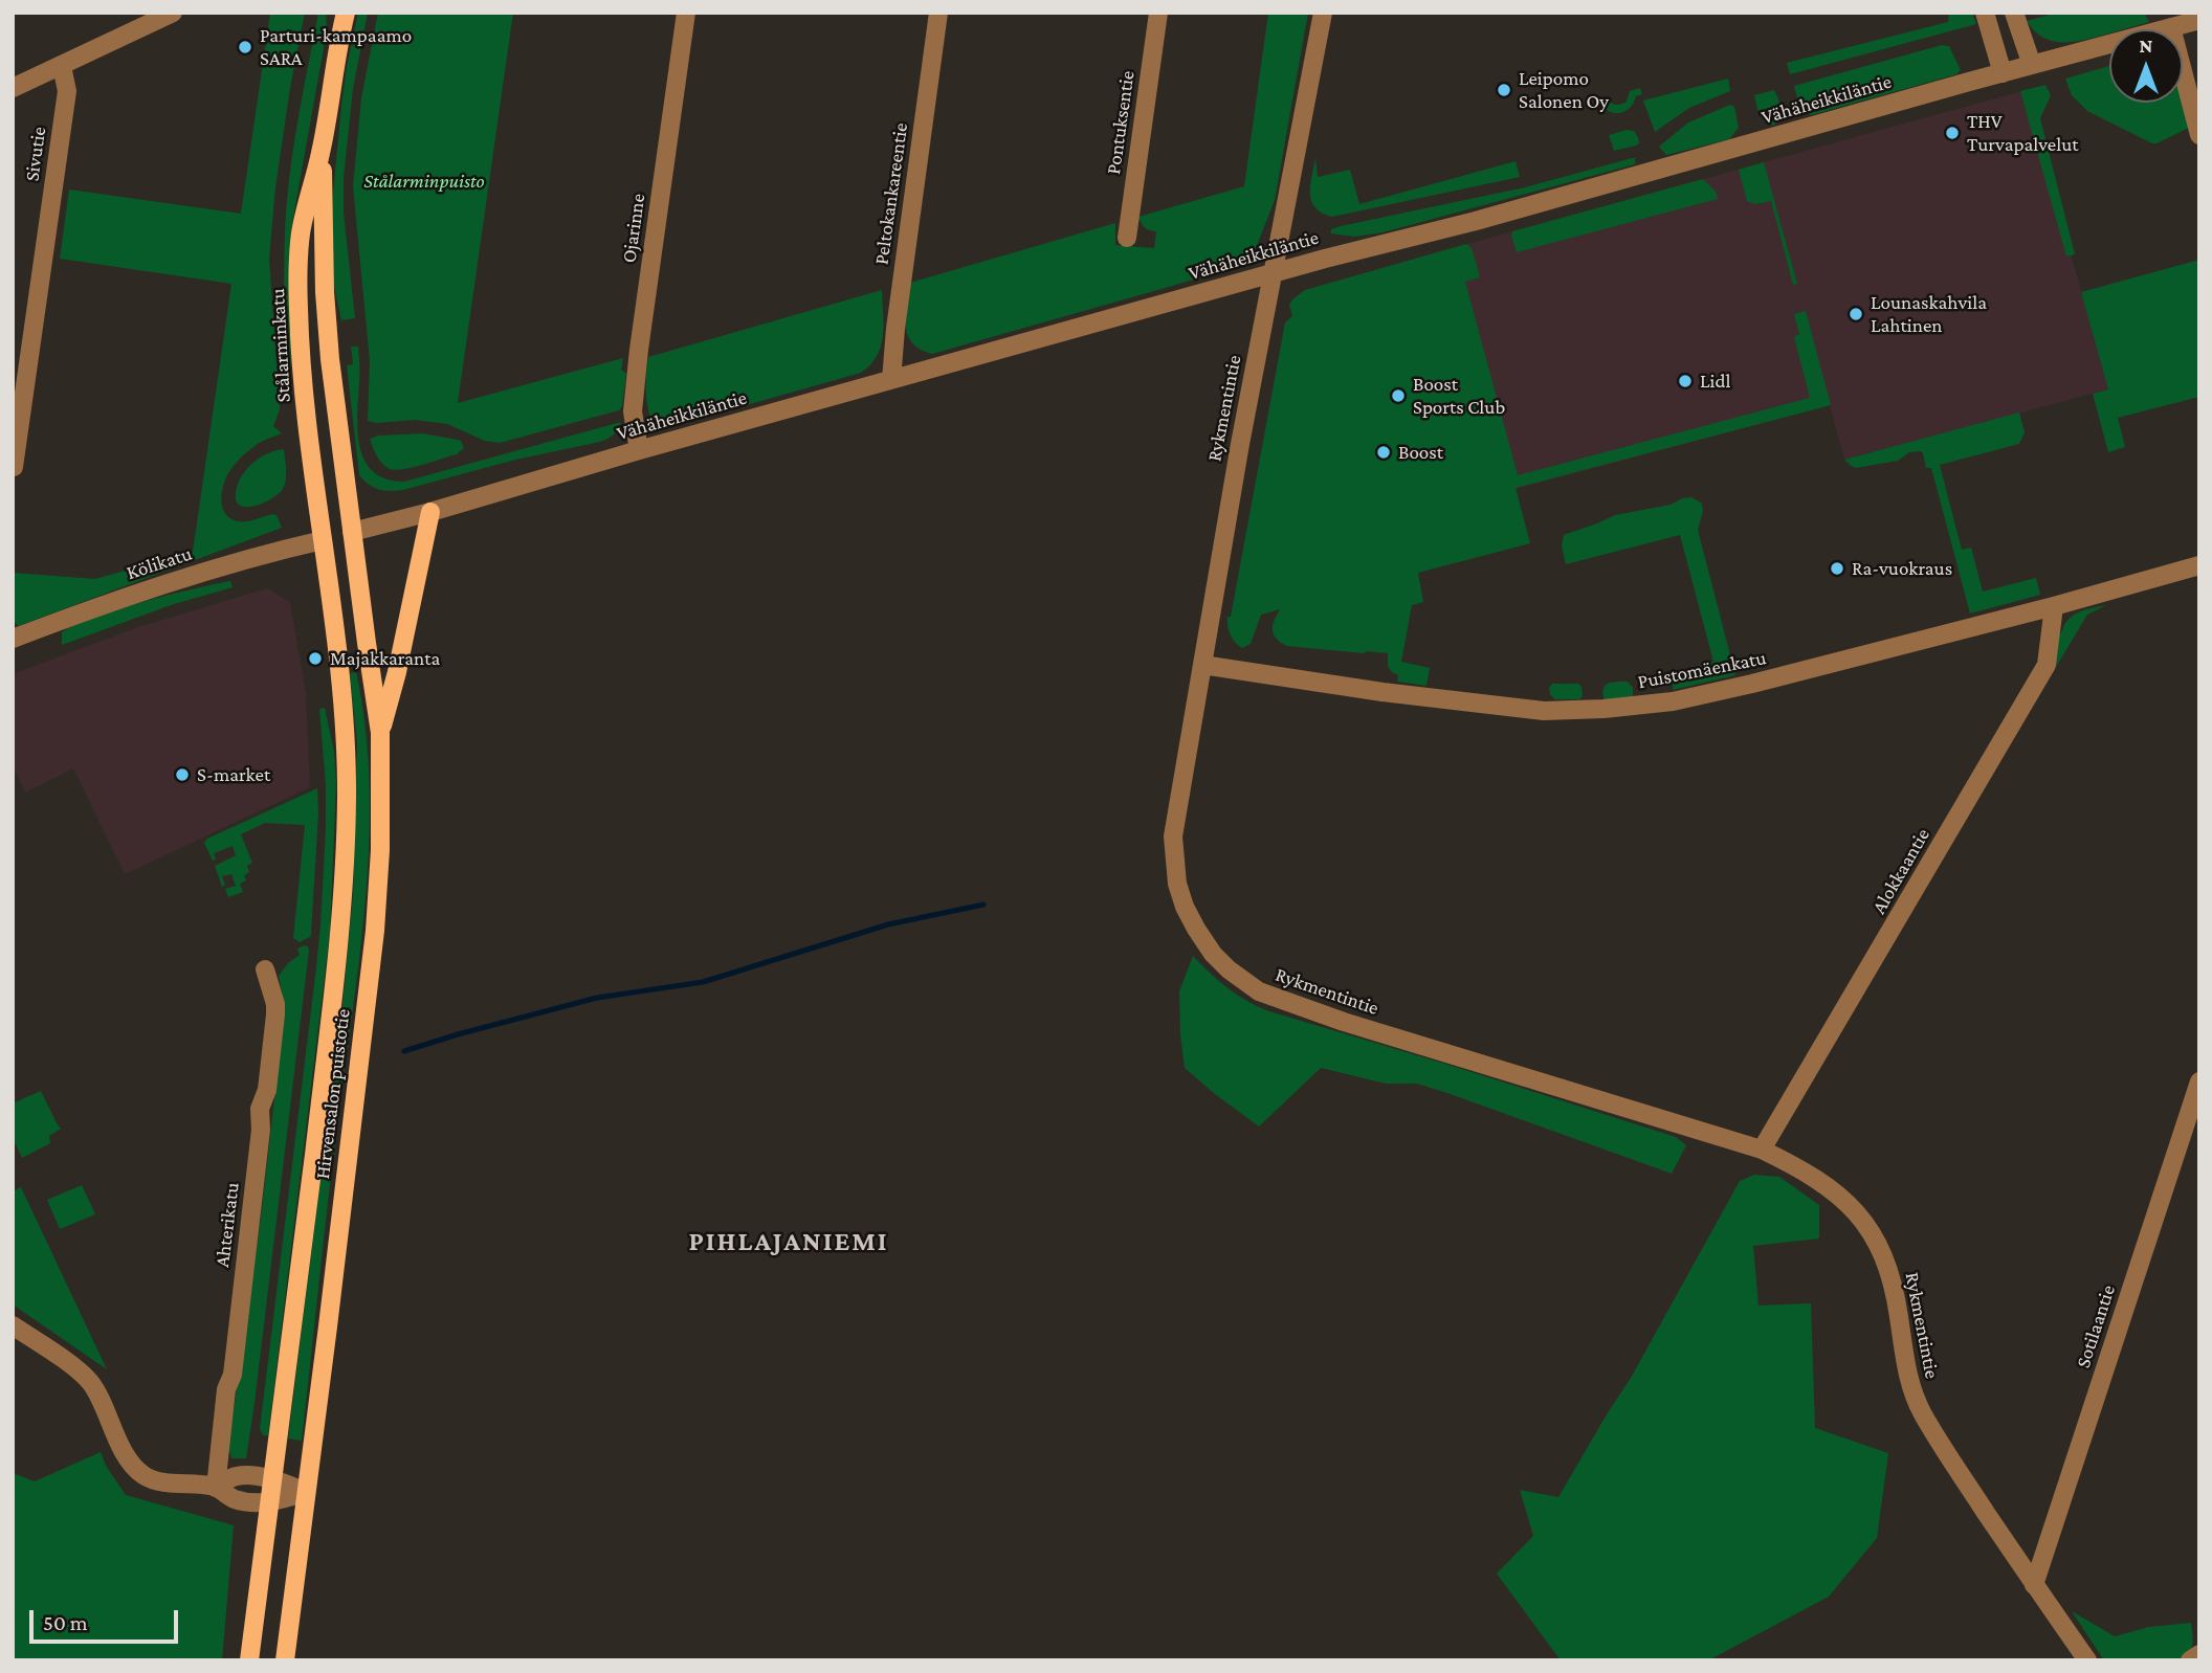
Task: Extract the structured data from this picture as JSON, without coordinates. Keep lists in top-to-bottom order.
{
  "streets": {
    "main road": ["Vähäheikkiläntie", "Stålarminkatu", "Hirvensalon puistotie"],
    "street": [
      "Pontuksentie",
      "Sivutie",
      "Peltokankareentie",
      "Ojarinne",
      "Rykmentintie",
      "Kölikatu",
      "Puistomäenkatu",
      "Alokkaantie",
      "Ahterikatu",
      "Sotilaantie"
    ]
  },
  "crossings": [
    ["Vähäheikkiläntie", "Peltokankareentie"],
    ["Vähäheikkiläntie", "Ojarinne"],
    ["Vähäheikkiläntie", "Stålarminkatu"],
    ["Vähäheikkiläntie", "Rykmentintie"],
    ["Vähäheikkiläntie", "Kölikatu"],
    ["Vähäheikkiläntie", "Hirvensalon puistotie"],
    ["Stålarminkatu", "Kölikatu"],
    ["Stålarminkatu", "Hirvensalon puistotie"],
    ["Rykmentintie", "Puistomäenkatu"],
    ["Rykmentintie", "Alokkaantie"],
    ["Rykmentintie", "Sotilaantie"],
    ["Kölikatu", "Hirvensalon puistotie"],
    ["Puistomäenkatu", "Alokkaantie"]
  ],
  "districts": ["PIHLAJANIEMI"],
  "parks": ["Stålarminpuisto"],
  "places": [
    "Parturi-kampaamo SARA",
    "Leipomo Salonen Oy",
    "THV Turvapalvelut",
    "Lounaskahvila Lahtinen",
    "Lidl",
    "Boost Sports Club",
    "Boost",
    "Ra-vuokraus",
    "Majakkaranta",
    "S-market"
  ],
  "scale_bar": "50 m",
  "north": "top"
}
